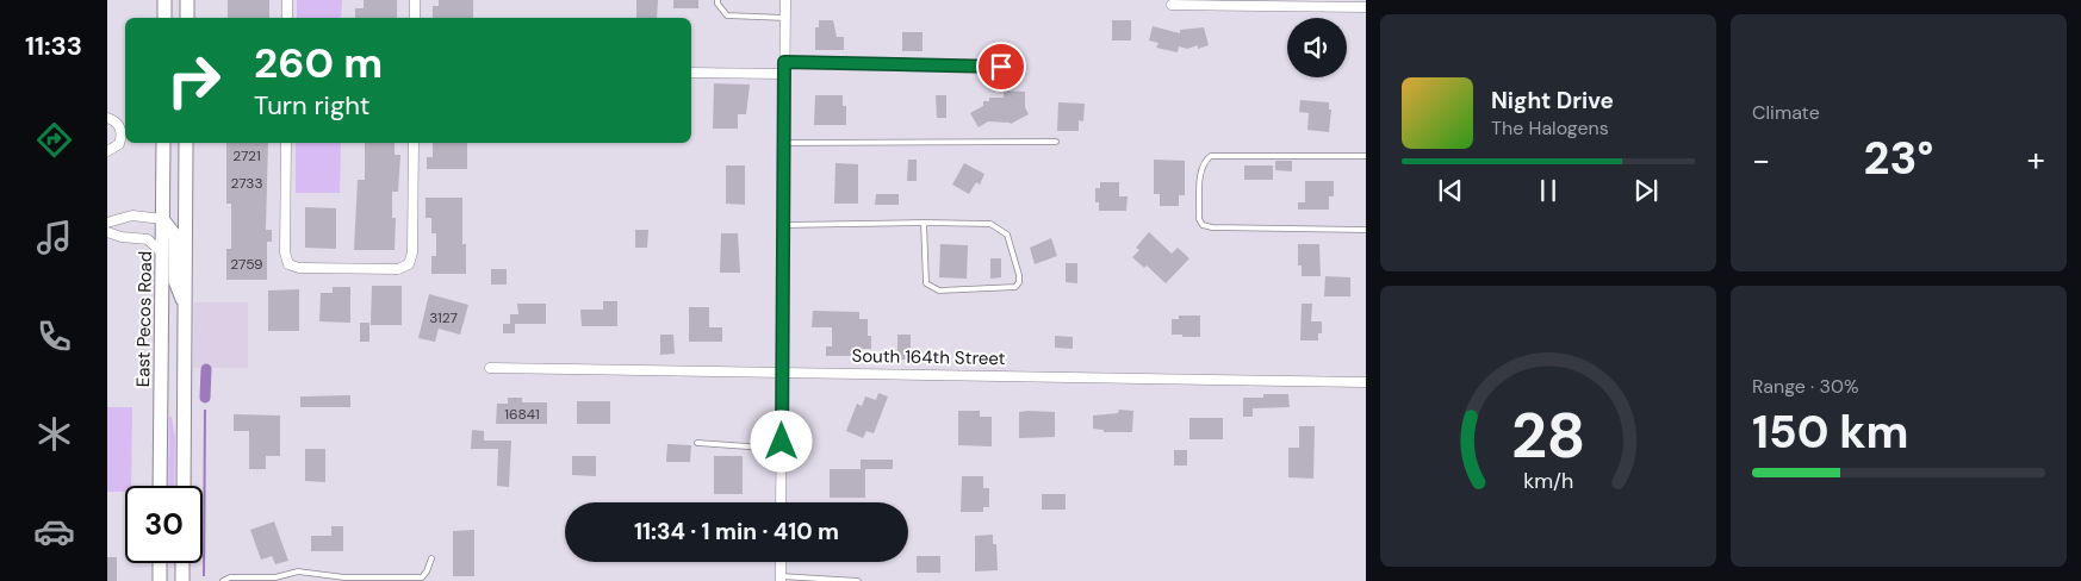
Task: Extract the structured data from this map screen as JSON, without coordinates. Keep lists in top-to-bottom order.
{
  "streets": {
    "main road": ["East Pecos Road"],
    "street": ["South 164th Street"]
  },
  "house_numbers": [
    "2721",
    "2733",
    "2759",
    "3127",
    "16841"
  ],
  "page": {
    "tabs": "11:33",
    "tile": [
      "Climate",
      ["Range · 30%", "150 km"]
    ],
    "turn": ["260 m", "Turn right"],
    "song": ["Night Drive", "The Halogens"],
    "heat": ["−", "23°", "+"],
    "limit": "30",
    "trip": "11:34 · 1 min · 410 m",
    "gauge": ["28", "km/h"]
  }
}
